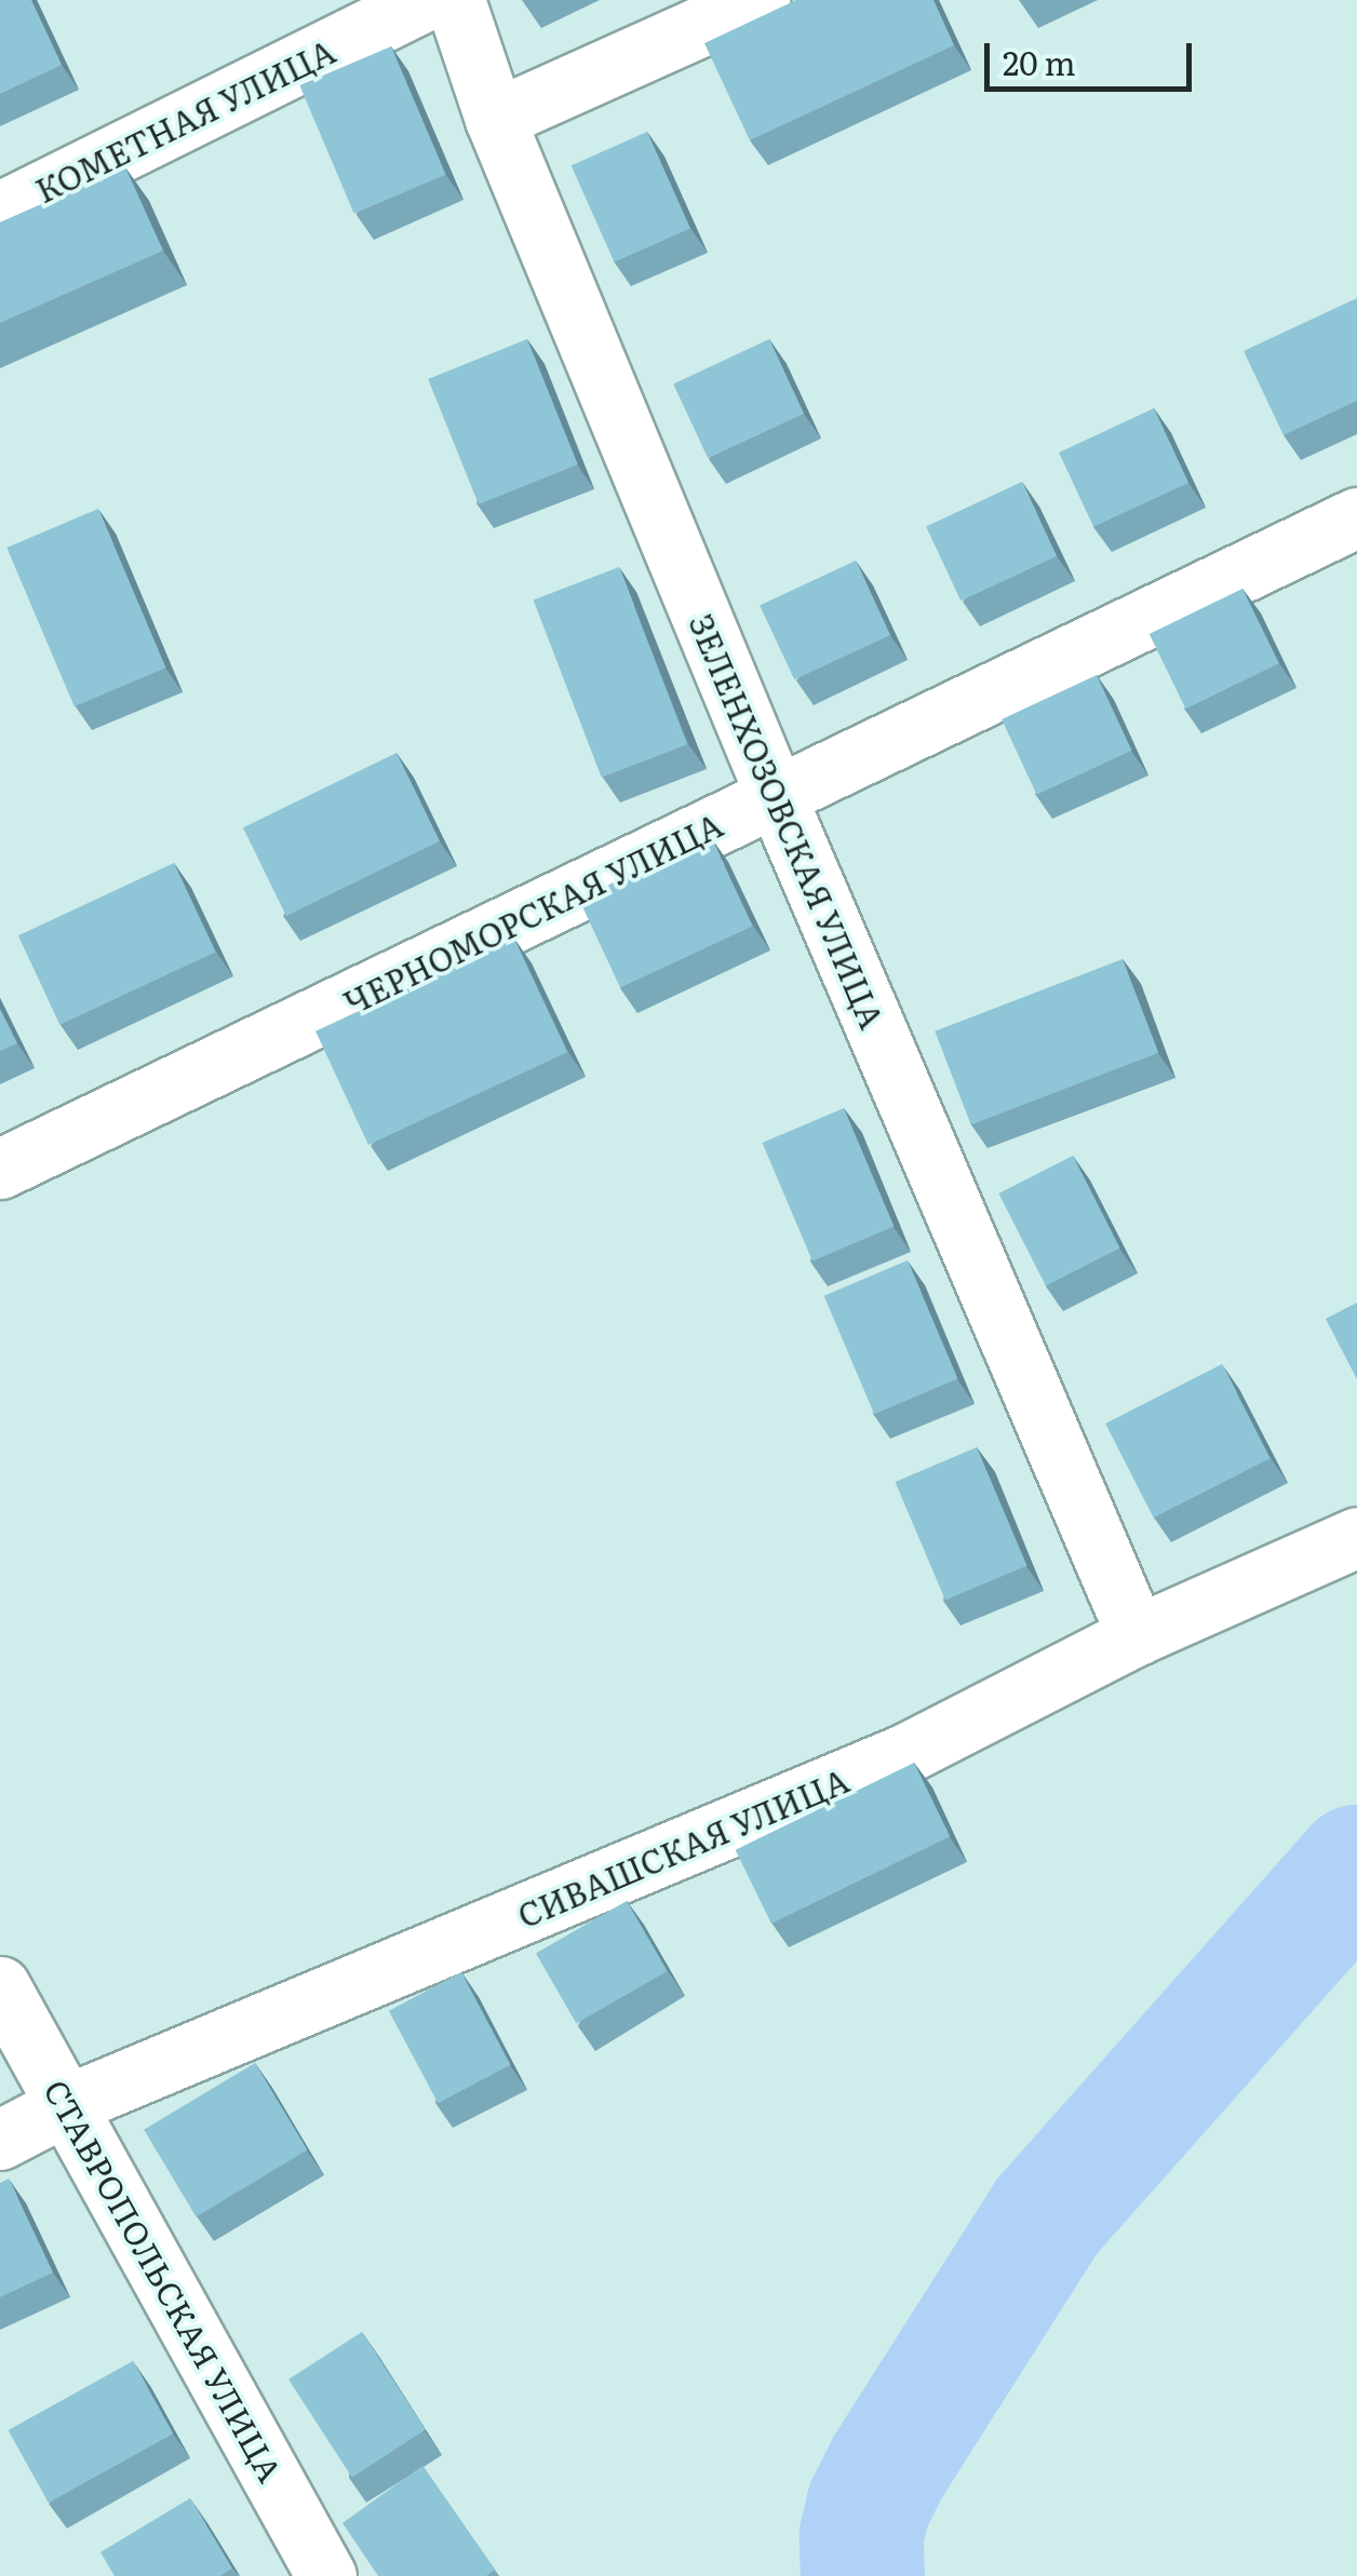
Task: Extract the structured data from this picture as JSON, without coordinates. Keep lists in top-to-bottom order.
{
  "streets": {
    "street": [
      "КОМЕТНАЯ УЛИЦА",
      "ЗЕЛЕНХОЗОВСКАЯ УЛИЦА",
      "ЧЕРНОМОРСКАЯ УЛИЦА",
      "СИВАШСКАЯ УЛИЦА",
      "СТАВРОПОЛЬСКАЯ УЛИЦА"
    ]
  },
  "crossings": [
    ["ЗЕЛЕНХОЗОВСКАЯ УЛИЦА", "ЧЕРНОМОРСКАЯ УЛИЦА"],
    ["ЗЕЛЕНХОЗОВСКАЯ УЛИЦА", "СИВАШСКАЯ УЛИЦА"],
    ["СИВАШСКАЯ УЛИЦА", "СТАВРОПОЛЬСКАЯ УЛИЦА"]
  ],
  "scale_bar": "20 m"
}
